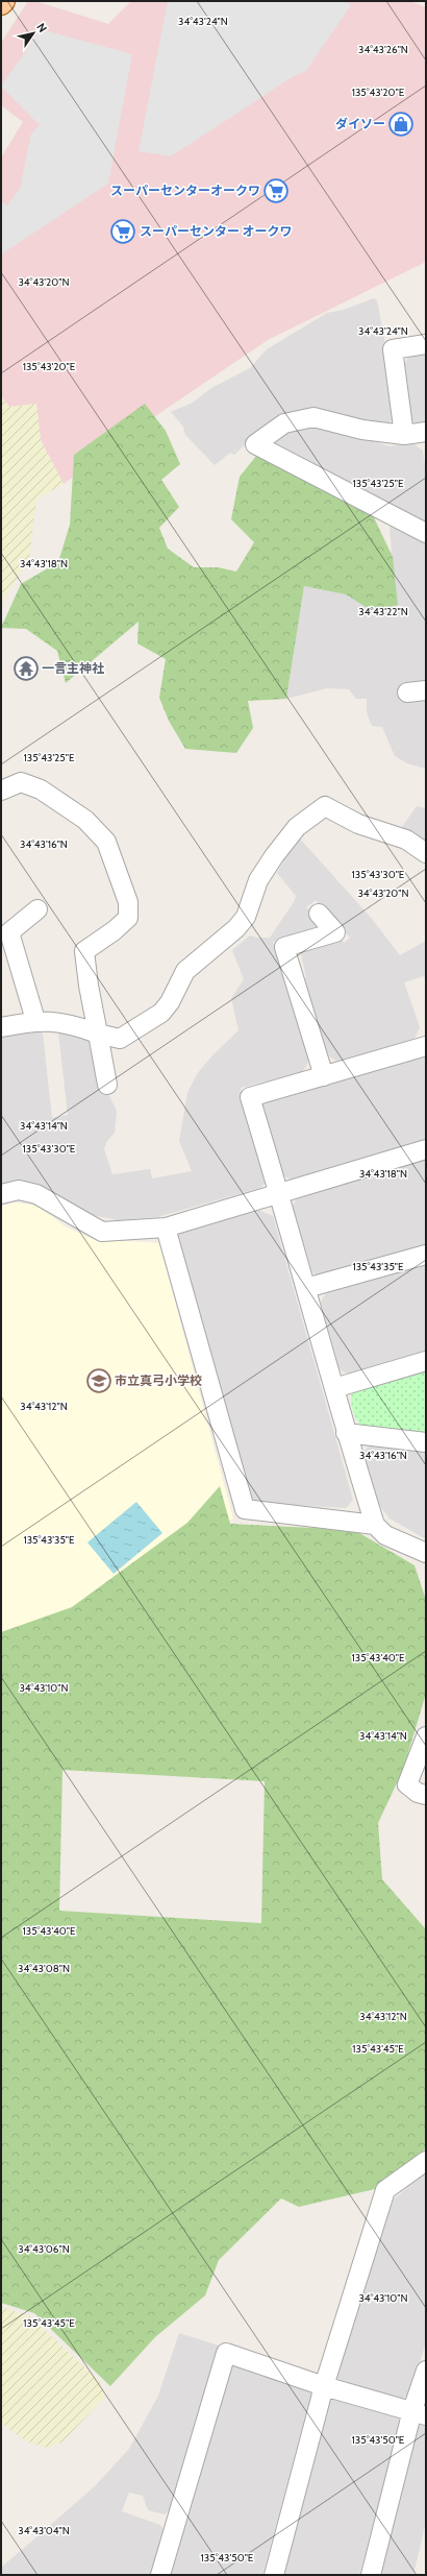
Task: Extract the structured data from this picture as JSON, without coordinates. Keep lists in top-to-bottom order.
{
  "places": {
    "shop": ["ダイソー"],
    "supermarket": ["スーパーセンターオークワ", "スーパーセンター オークワ"],
    "temple": ["一言主神社"],
    "school or university": ["市立真弓小学校"]
  },
  "north": "top right",
  "coordinates": [
    "34°43'24\"N",
    "34°43'26\"N",
    "135°43'20\"E",
    "34°43'20\"N",
    "135°43'25\"E",
    "34°43'18\"N",
    "34°43'22\"N",
    "34°43'16\"N",
    "135°43'30\"E",
    "34°43'14\"N",
    "135°43'35\"E",
    "34°43'12\"N",
    "135°43'40\"E",
    "34°43'10\"N",
    "34°43'08\"N",
    "135°43'45\"E",
    "34°43'06\"N",
    "135°43'50\"E",
    "34°43'04\"N"
  ]
}
